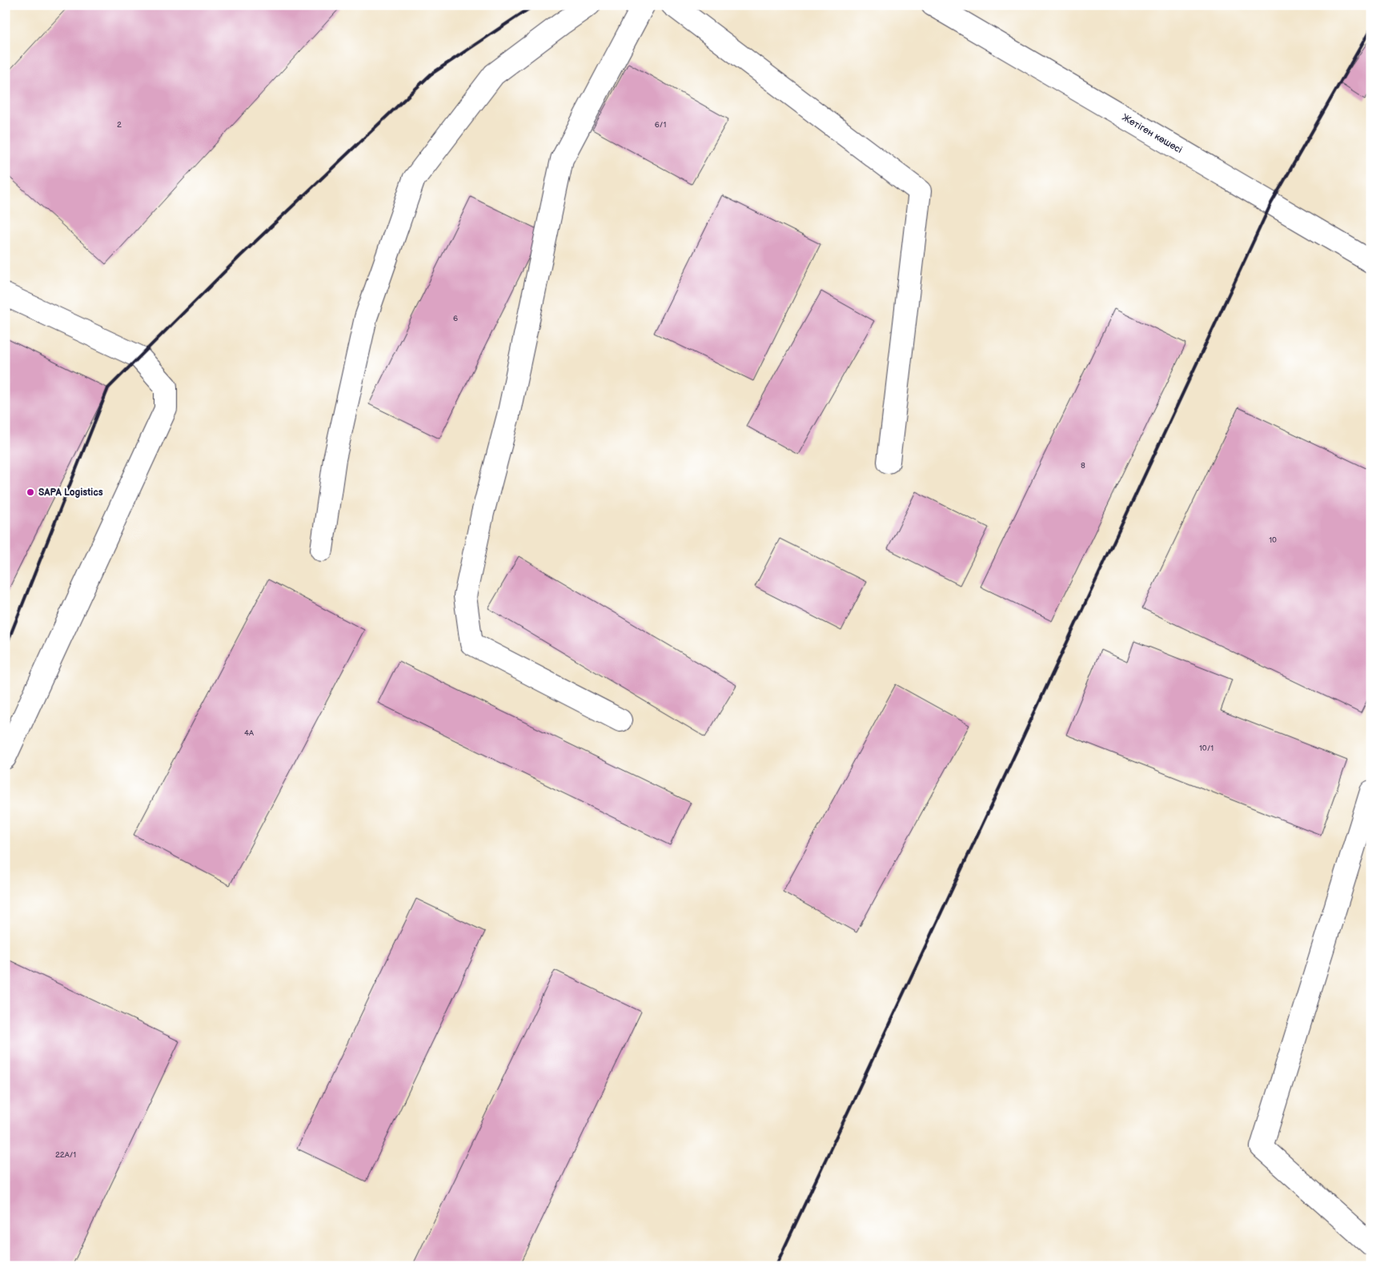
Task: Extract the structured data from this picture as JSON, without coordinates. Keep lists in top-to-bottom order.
{
  "streets": {
    "street": ["Жетіген көшесі"]
  },
  "places": ["SAPA Logistics"],
  "house_numbers": [
    "2",
    "6/1",
    "6",
    "8",
    "10",
    "4А",
    "10/1",
    "22А/1"
  ]
}
